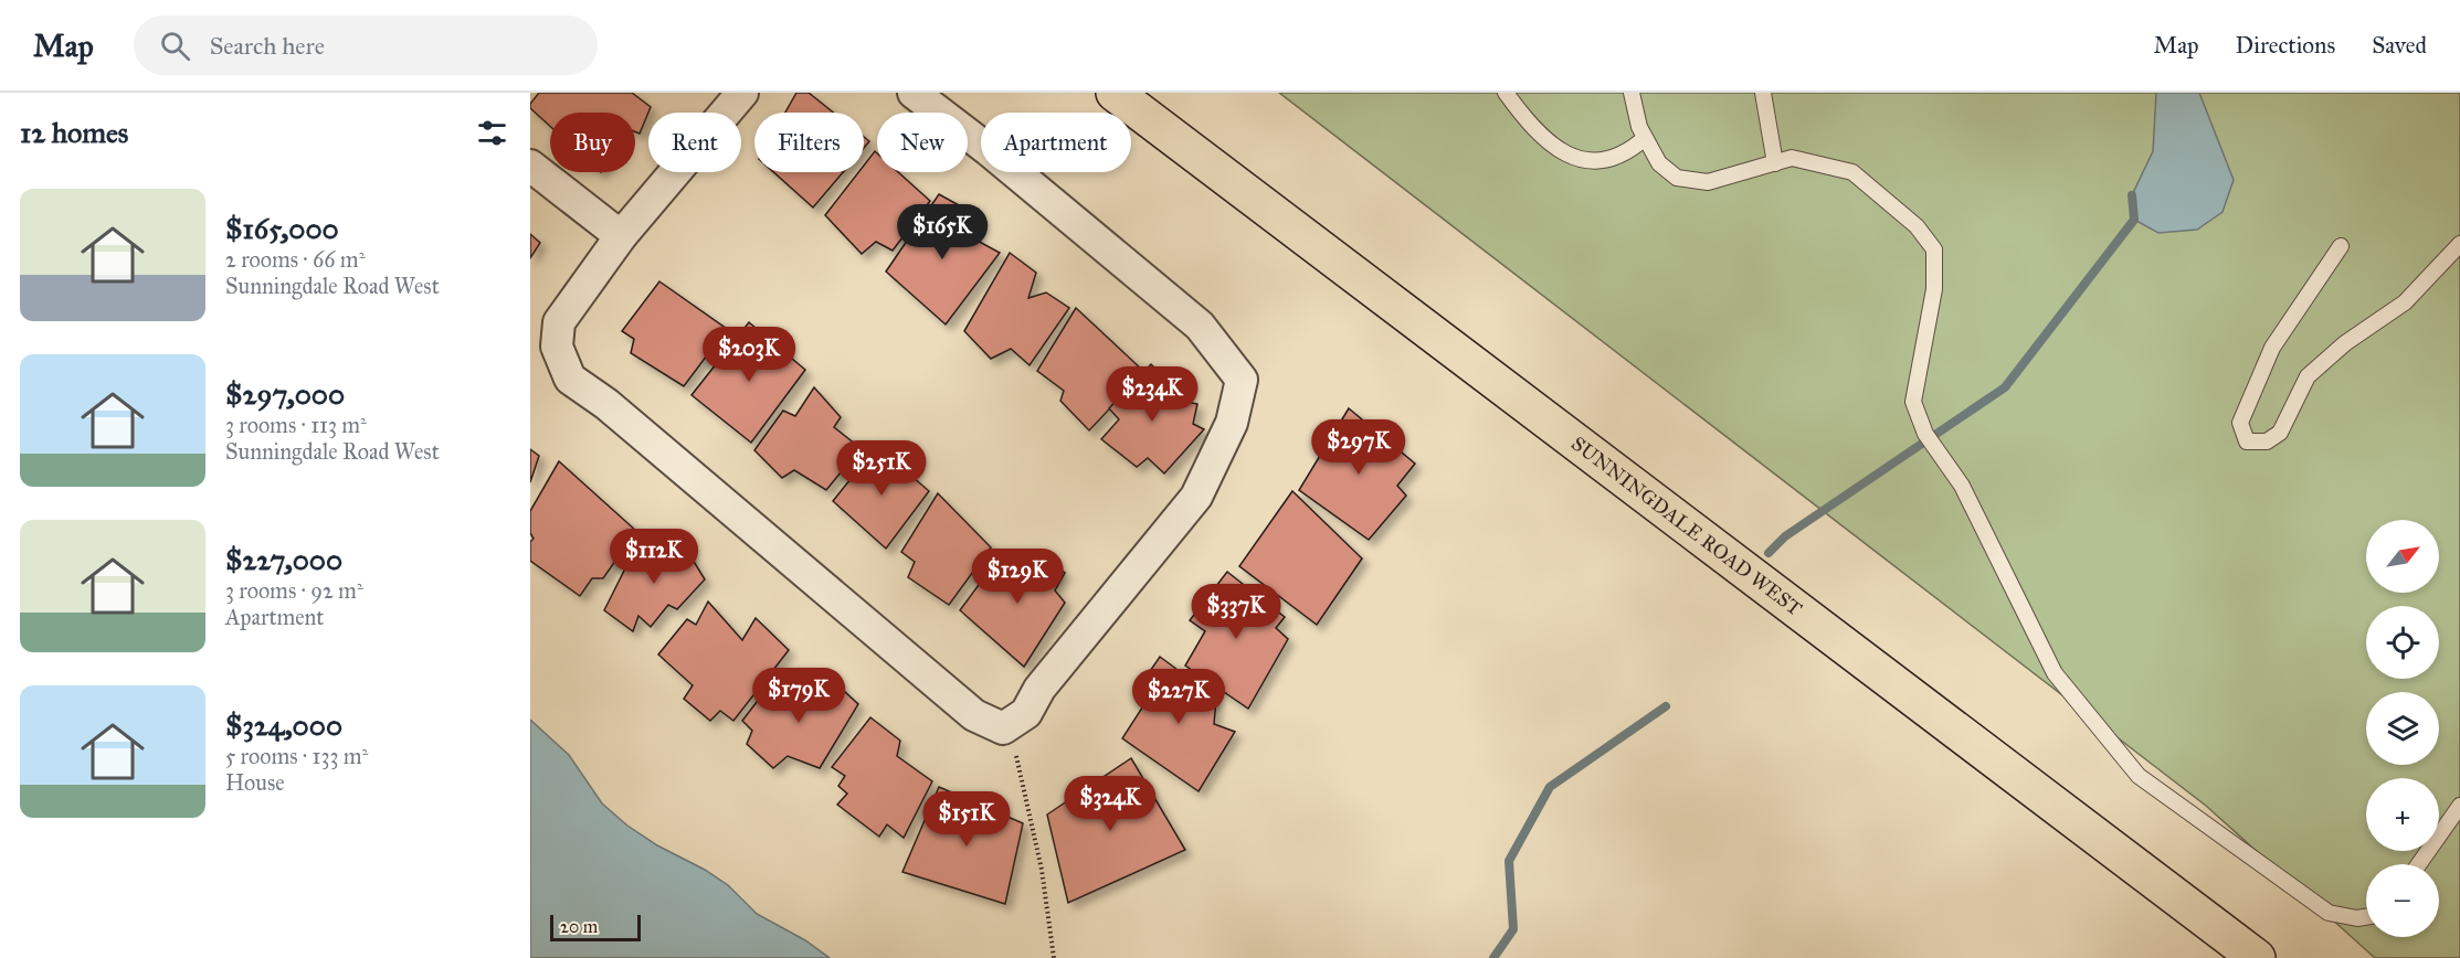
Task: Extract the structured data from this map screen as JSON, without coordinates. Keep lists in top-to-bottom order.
{
  "streets": {
    "main road": ["SUNNINGDALE ROAD WEST"]
  },
  "scale_bar": "20 m",
  "north": "top right",
  "page": {
    "header": "Map",
    "search": "Search here",
    "nav": ["Map", "Directions", "Saved"],
    "heading": "12 homes",
    "chip": [
      "Buy",
      "Rent",
      "Filters",
      "New",
      "Apartment"
    ],
    "list": [
      {
        "name": "$165,000",
        "note": "2 rooms · 66 m² · Sunningdale Road West"
      },
      {
        "name": "$297,000",
        "note": "3 rooms · 113 m² · Sunningdale Road West"
      },
      {
        "name": "$227,000",
        "note": "3 rooms · 92 m² · Apartment"
      },
      {
        "name": "$324,000",
        "note": "5 rooms · 133 m² · House"
      }
    ],
    "price": [
      "$165K",
      "$203K",
      "$234K",
      "$297K",
      "$251K",
      "$112K",
      "$129K",
      "$337K",
      "$179K",
      "$227K",
      "$324K",
      "$151K"
    ],
    "map_buttons": ["+", "−"],
    "scale": "20 m"
  }
}
